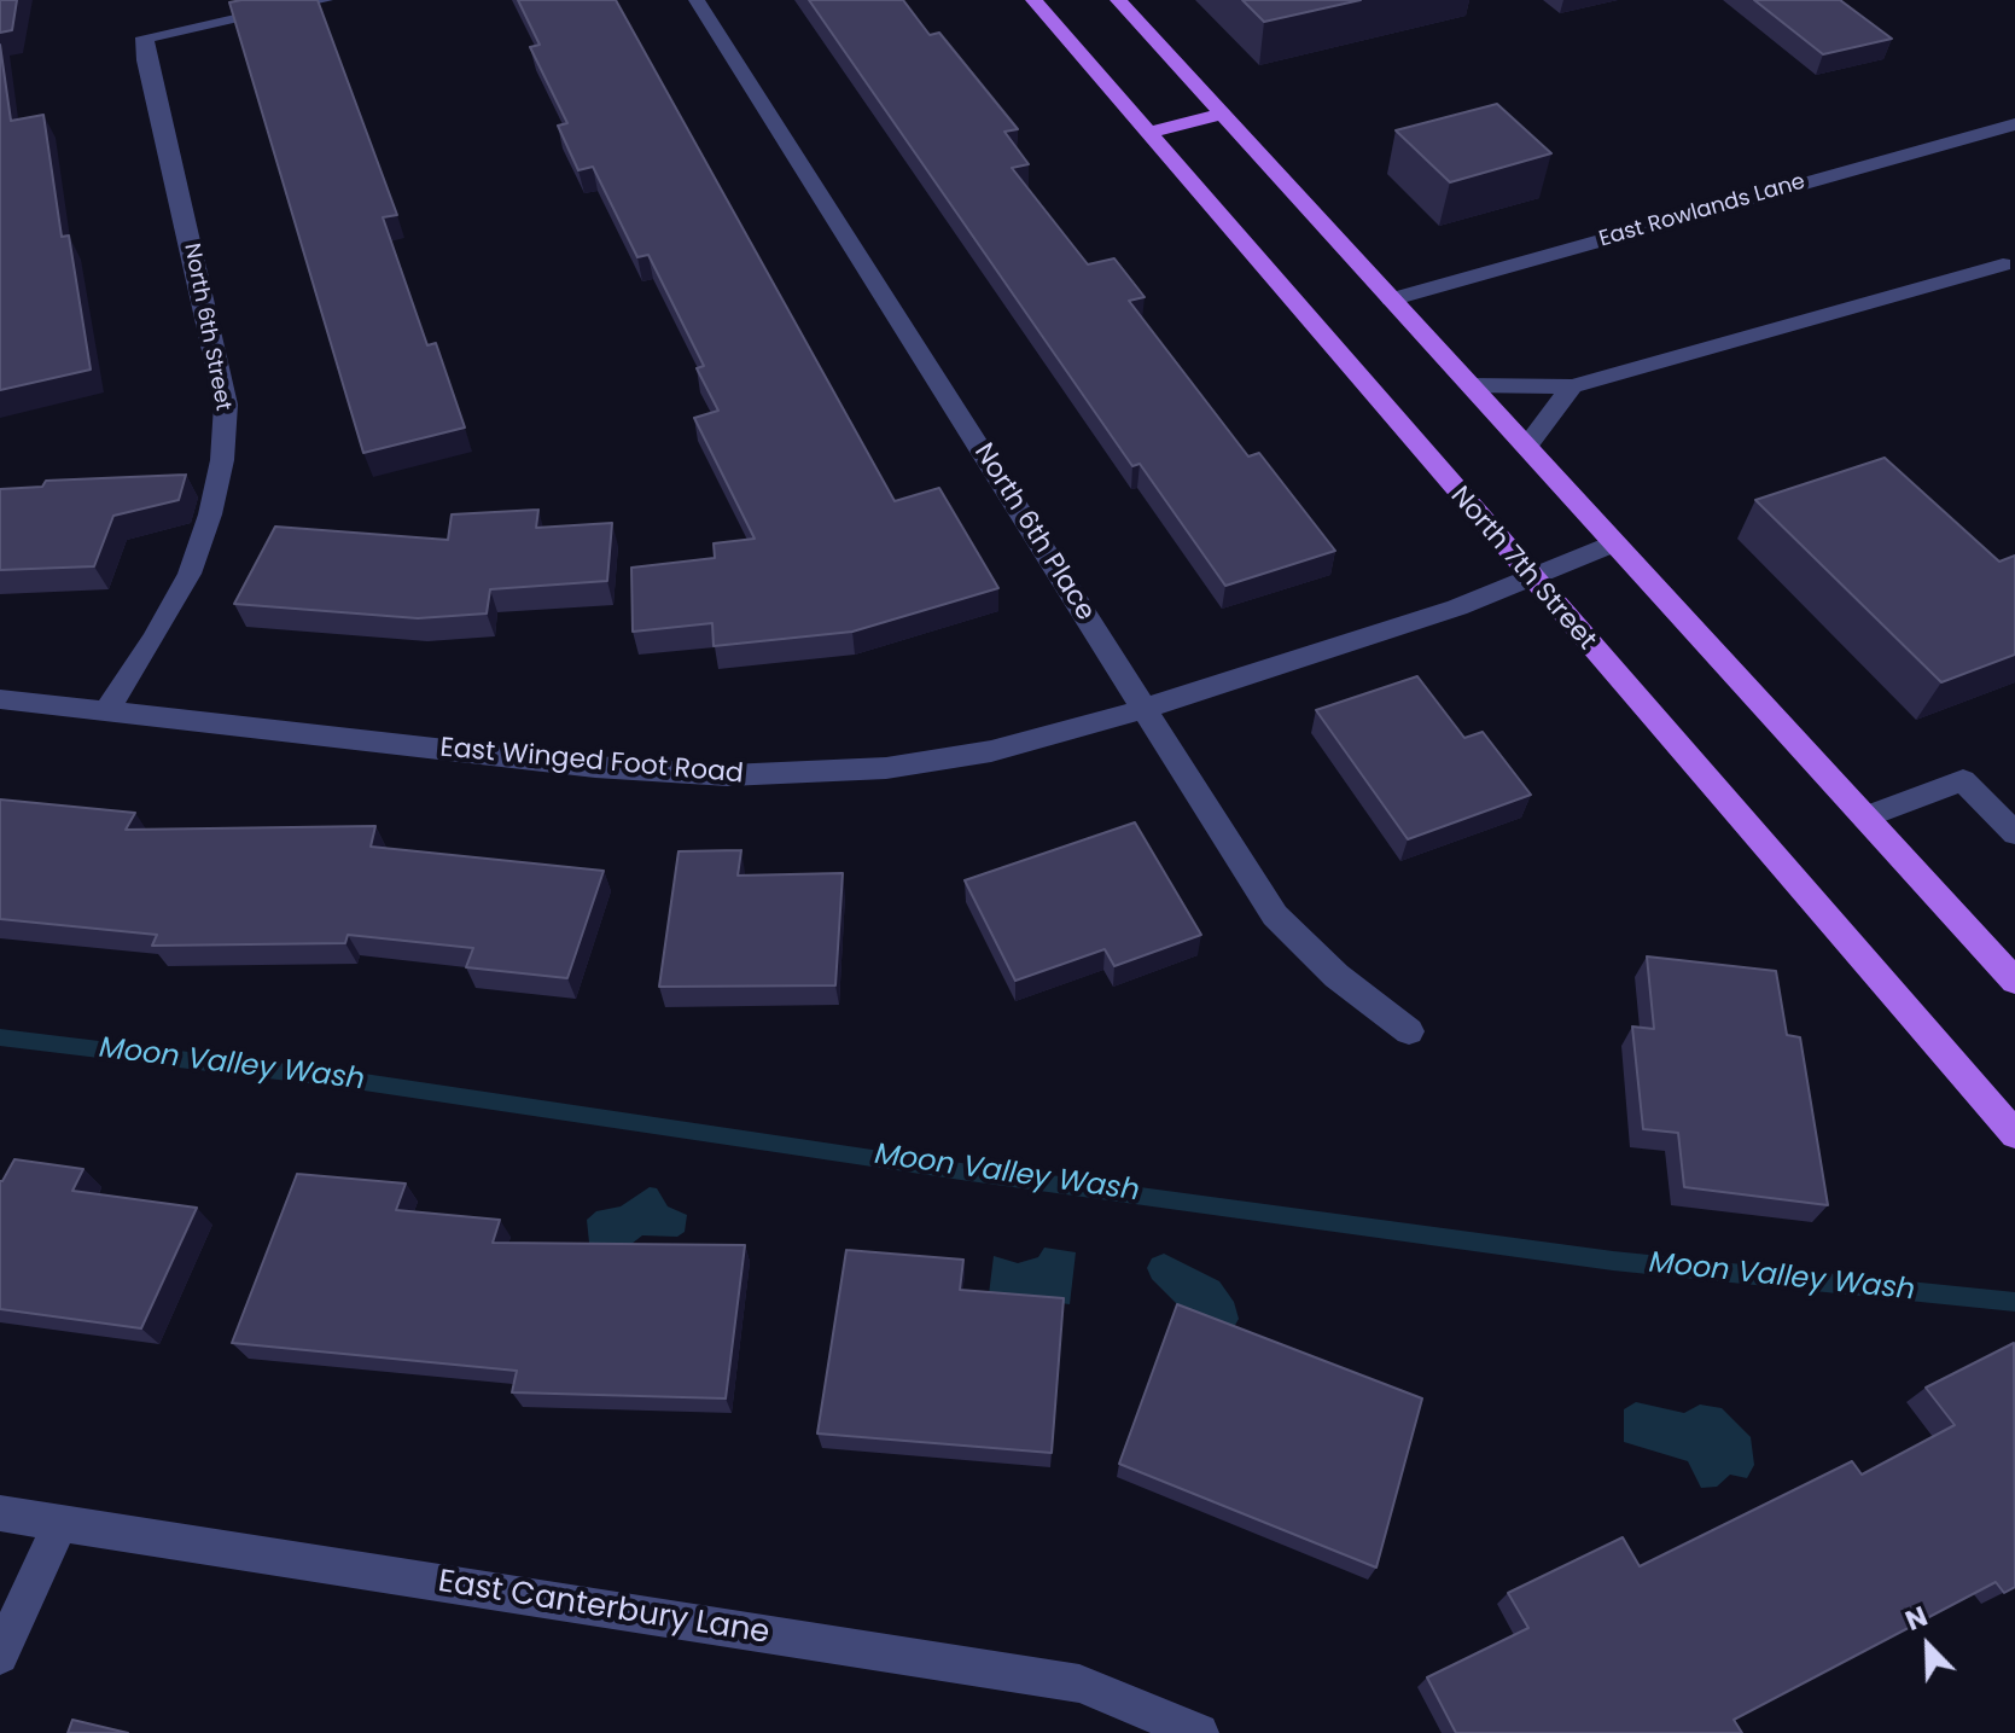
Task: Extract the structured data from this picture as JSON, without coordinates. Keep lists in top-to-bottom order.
{
  "streets": {
    "main road": ["North 7th Street"],
    "street": [
      "East Rowlands Lane",
      "North 6th Street",
      "North 6th Place",
      "East Winged Foot Road",
      "East Canterbury Lane"
    ]
  },
  "crossings": [
    ["North 6th Street", "East Winged Foot Road"],
    ["North 6th Place", "East Winged Foot Road"],
    ["North 7th Street", "East Winged Foot Road"]
  ],
  "water": ["Moon Valley Wash"],
  "north": "top left"
}
